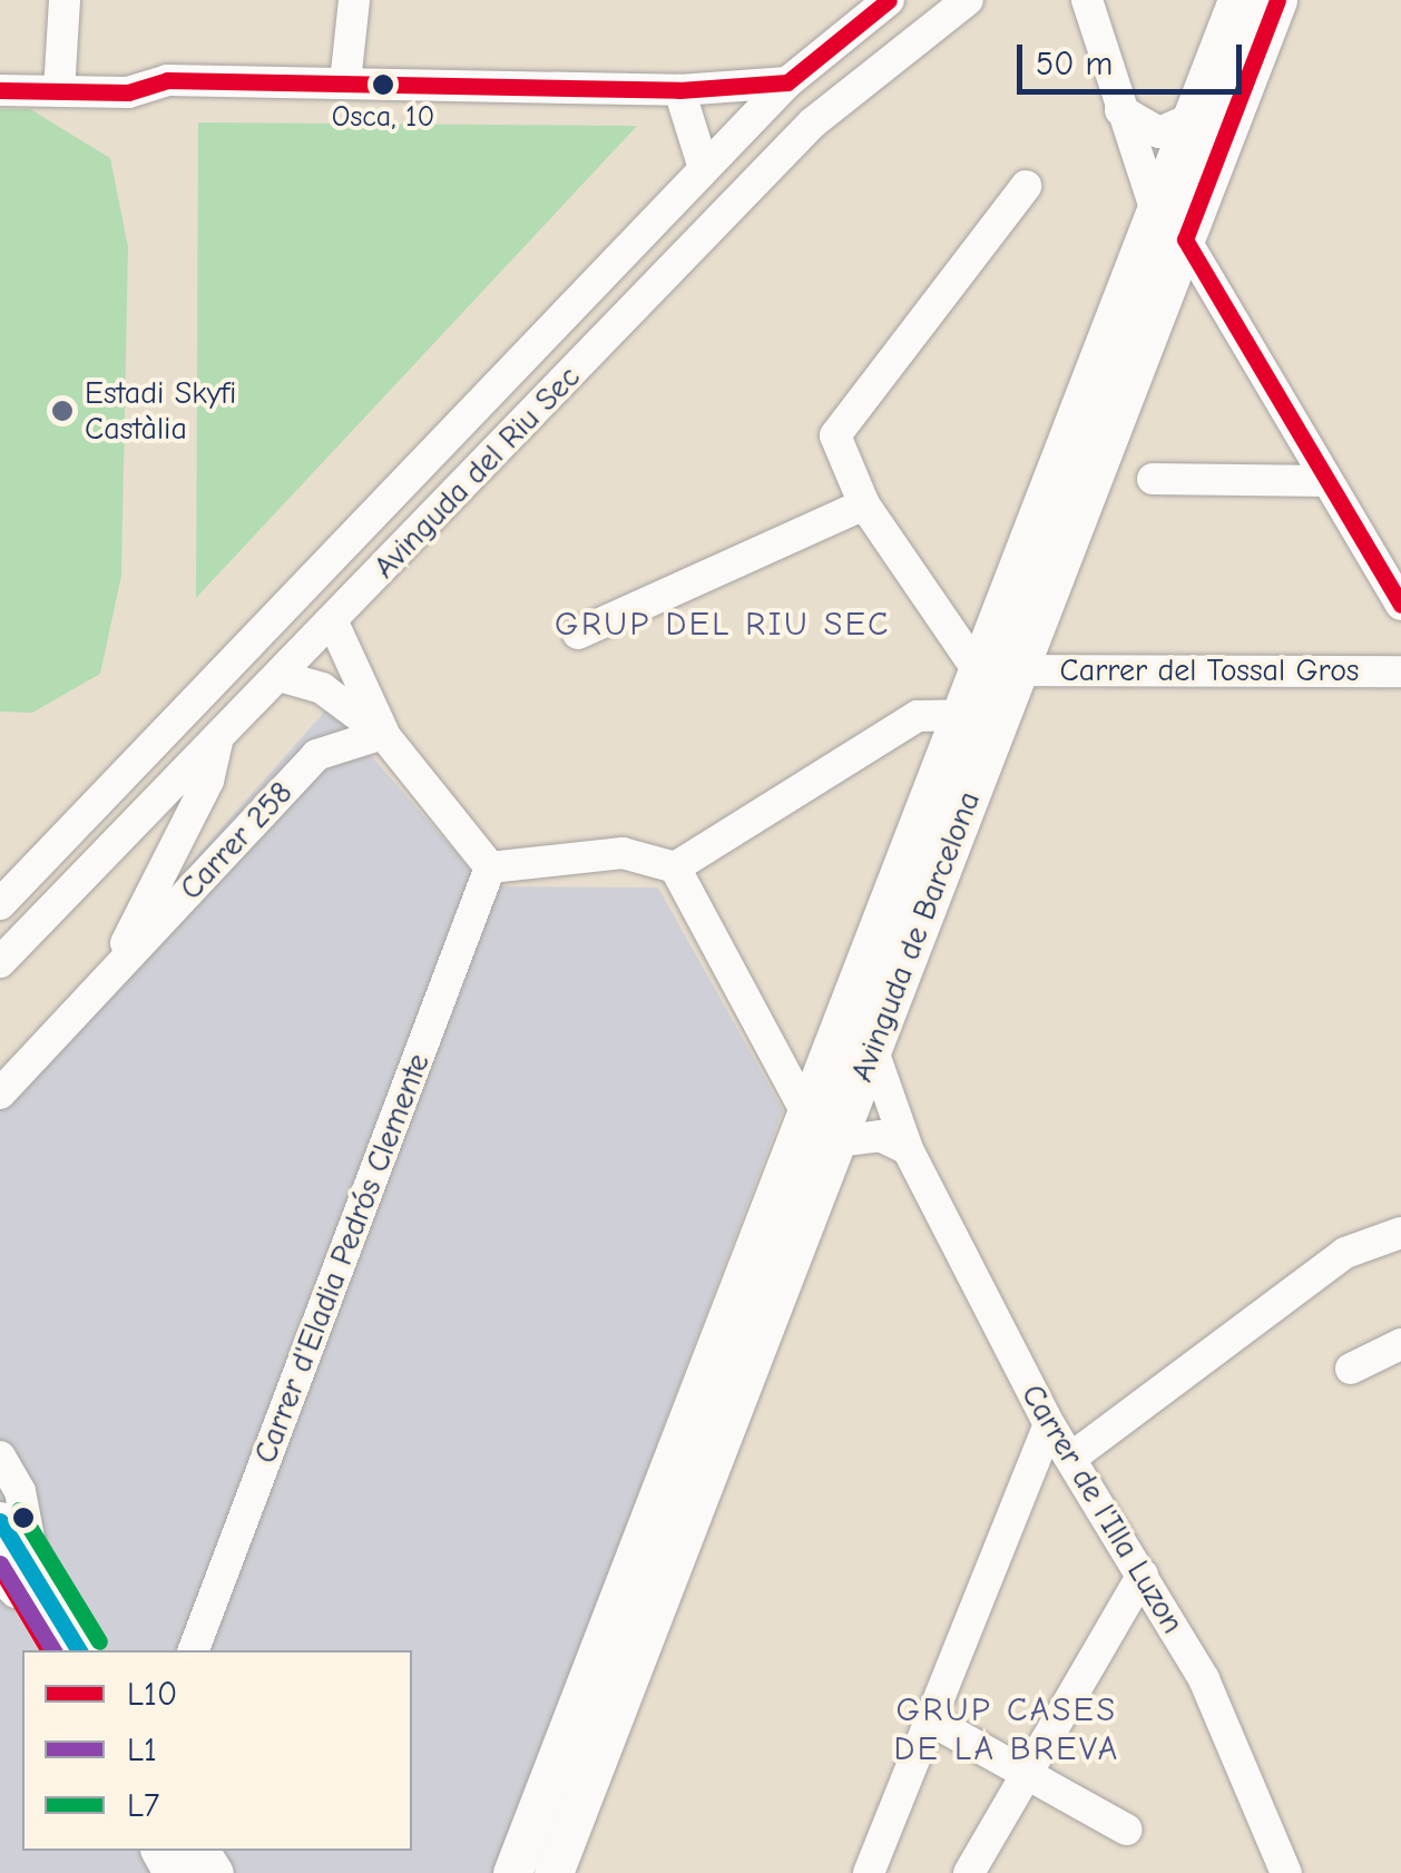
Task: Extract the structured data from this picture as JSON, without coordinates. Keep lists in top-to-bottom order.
{
  "streets": {
    "main road": ["Avinguda de Barcelona"],
    "street": [
      "Avinguda del Riu Sec",
      "Carrer del Tossal Gros",
      "Carrer 258",
      "Carrer d'Eladia Pedrós Clemente",
      "Carrer de l'Illa Luzon"
    ]
  },
  "crossings": [
    ["Avinguda del Riu Sec", "Carrer 258"],
    ["Carrer del Tossal Gros", "Avinguda de Barcelona"],
    ["Avinguda de Barcelona", "Carrer de l'Illa Luzon"]
  ],
  "districts": ["GRUP DEL RIU SEC", "GRUP CASES DE LA BREVA"],
  "places": ["Osca, 10", "Estadi Skyfi Castàlia"],
  "lines": ["transit line L10", "transit line L7", "transit line L1"],
  "legend": ["L10", "L1", "L7"],
  "scale_bar": "50 m"
}
